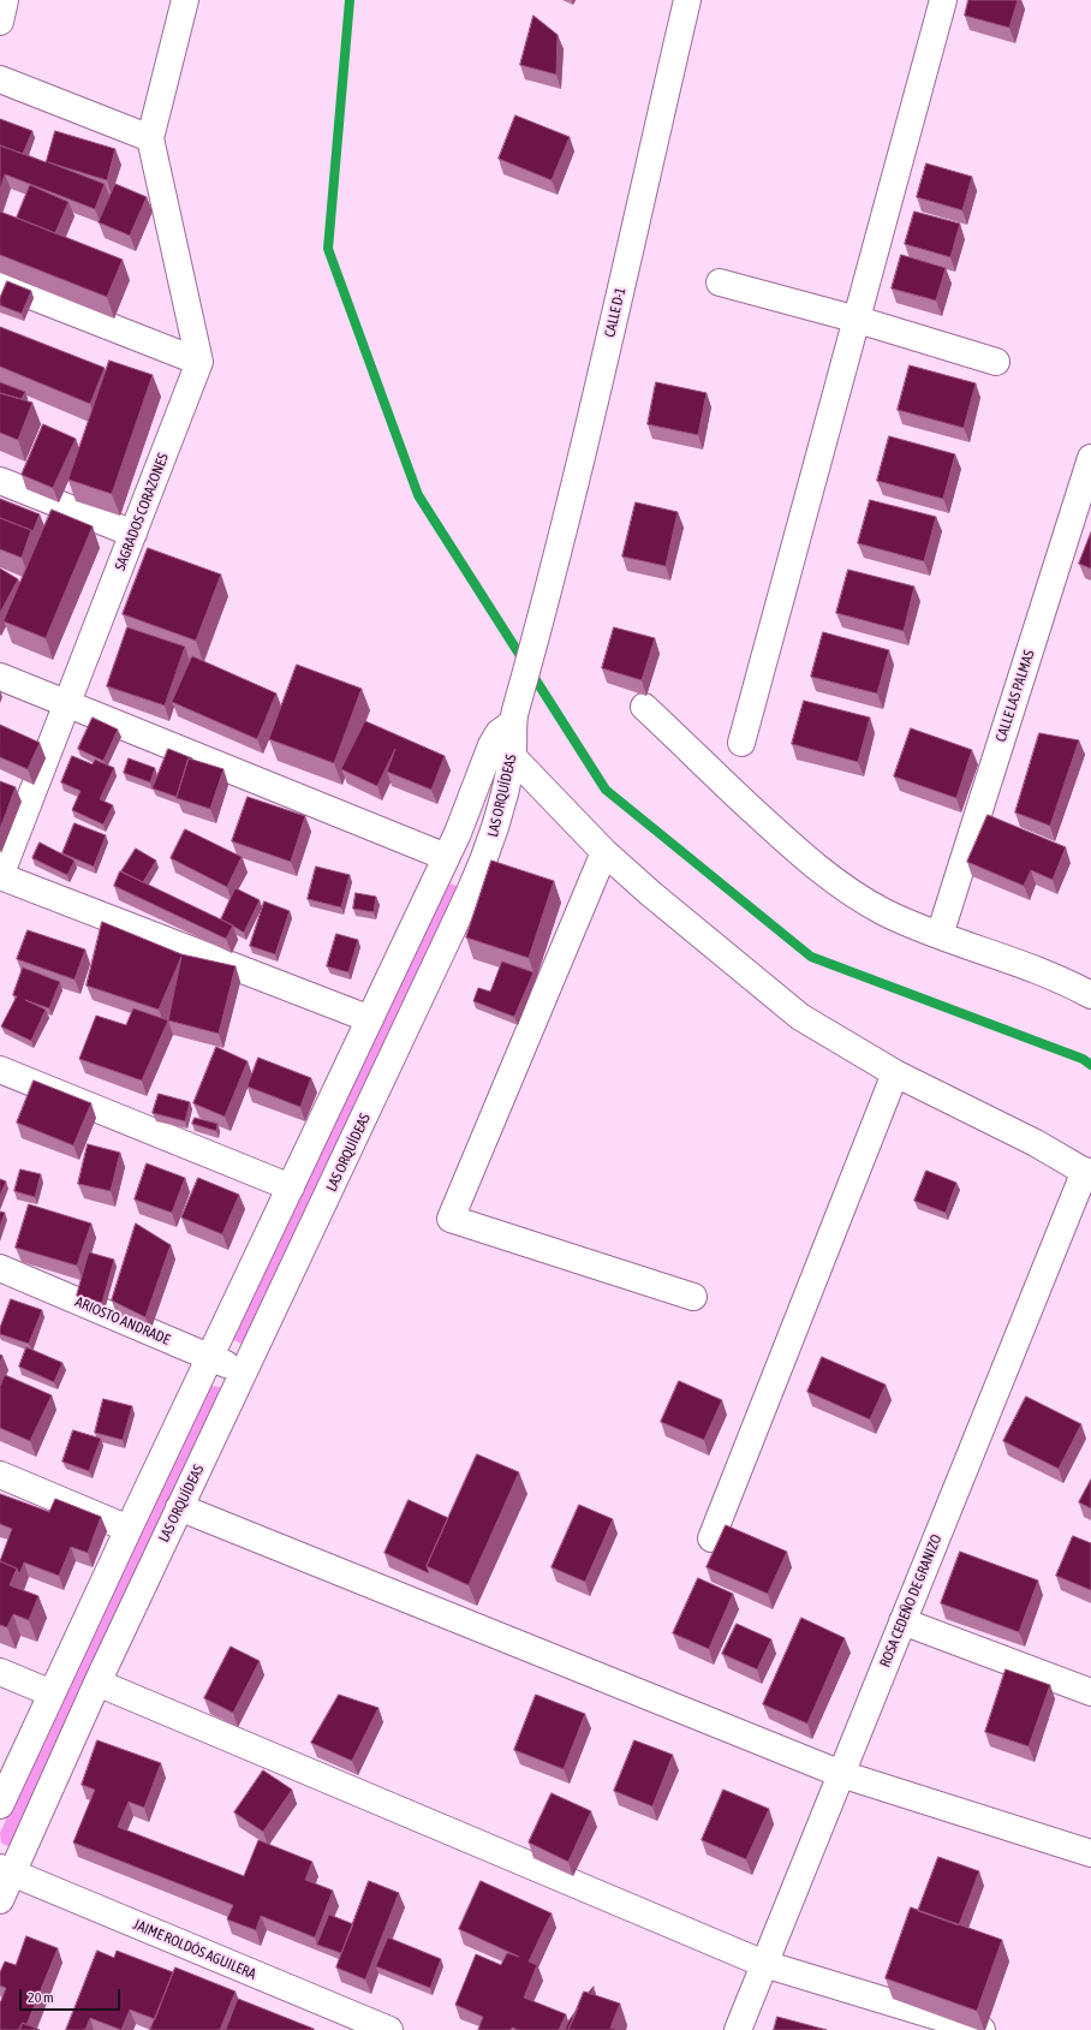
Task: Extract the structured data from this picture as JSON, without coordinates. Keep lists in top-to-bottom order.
{
  "streets": {
    "street": [
      "CALLE D-1",
      "SAGRADOS CORAZONES",
      "CALLE LAS PALMAS",
      "LAS ORQUÍDEAS",
      "ARIOSTO ANDRADE",
      "ROSA CEDEÑO DE GRANIZO",
      "JAIME ROLDÓS AGUILERA"
    ]
  },
  "crossings": [
    ["CALLE D-1", "LAS ORQUÍDEAS"],
    ["LAS ORQUÍDEAS", "ARIOSTO ANDRADE"],
    ["LAS ORQUÍDEAS", "JAIME ROLDÓS AGUILERA"]
  ],
  "scale_bar": "20 m"
}
